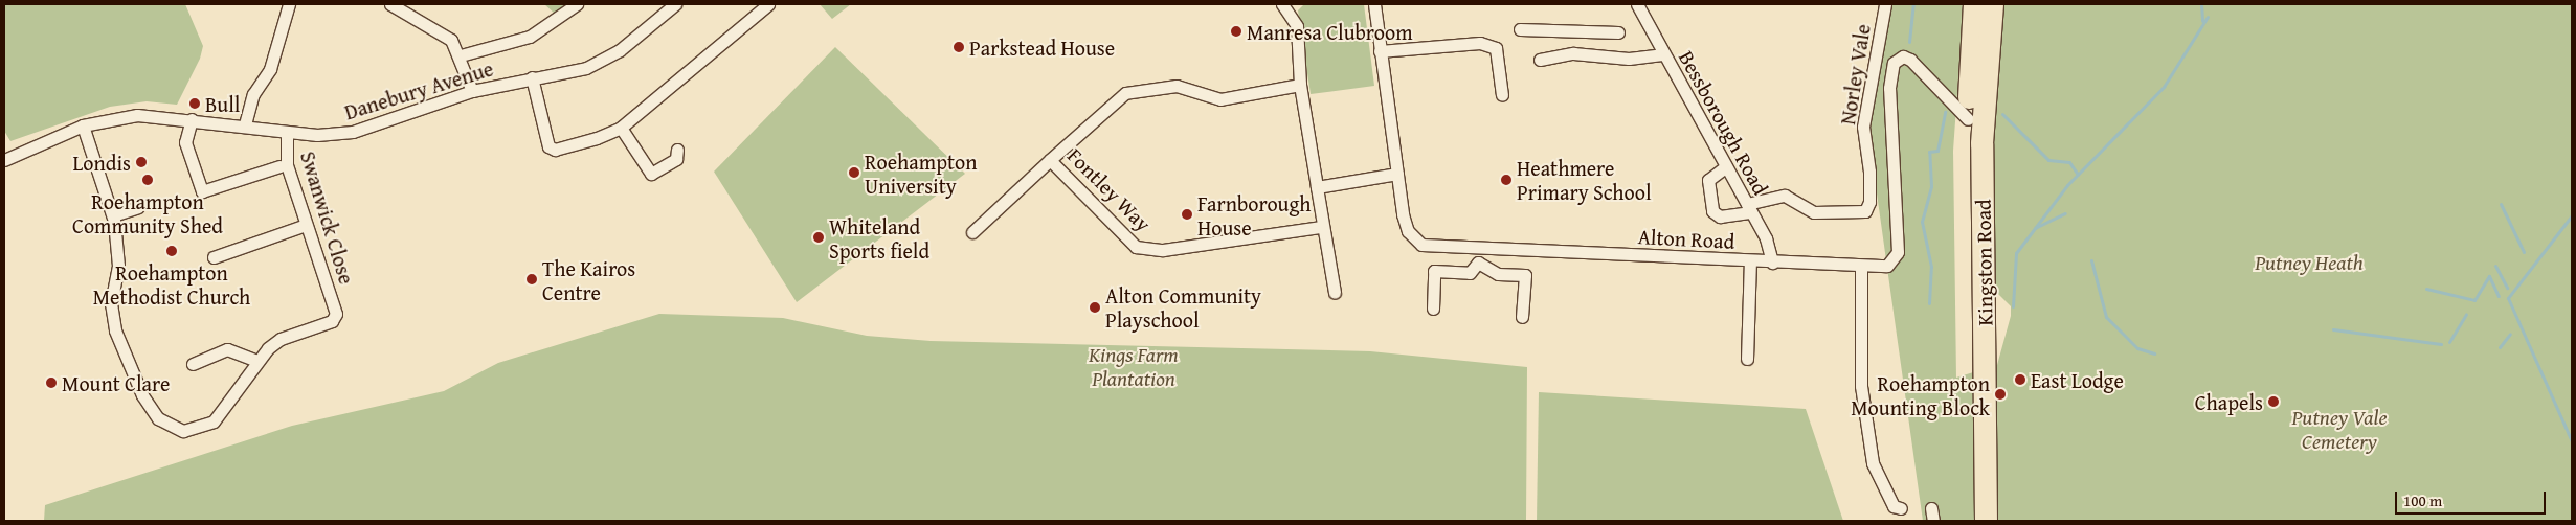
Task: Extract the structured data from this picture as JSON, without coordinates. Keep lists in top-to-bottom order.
{
  "streets": {
    "highway": ["Kingston Road"],
    "street": [
      "Norley Vale",
      "Danebury Avenue",
      "Bessborough Road",
      "Fontley Way",
      "Swanwick Close",
      "Alton Road"
    ]
  },
  "crossings": [
    ["Norley Vale", "Bessborough Road"],
    ["Danebury Avenue", "Swanwick Close"],
    ["Bessborough Road", "Alton Road"],
    ["Alton Road", "Kingston Road"]
  ],
  "parks": ["Putney Heath", "Kings Farm Plantation", "Putney Vale Cemetery"],
  "places": [
    "Manresa Clubroom",
    "Parkstead House",
    "Bull",
    "Londis",
    "Roehampton University",
    "Roehampton Community Shed",
    "Heathmere Primary School",
    "Farnborough House",
    "Whiteland Sports field",
    "Roehampton Methodist Church",
    "The Kairos Centre",
    "Alton Community Playschool",
    "East Lodge",
    "Mount Clare",
    "Roehampton Mounting Block",
    "Chapels"
  ],
  "scale_bar": "100 m"
}
